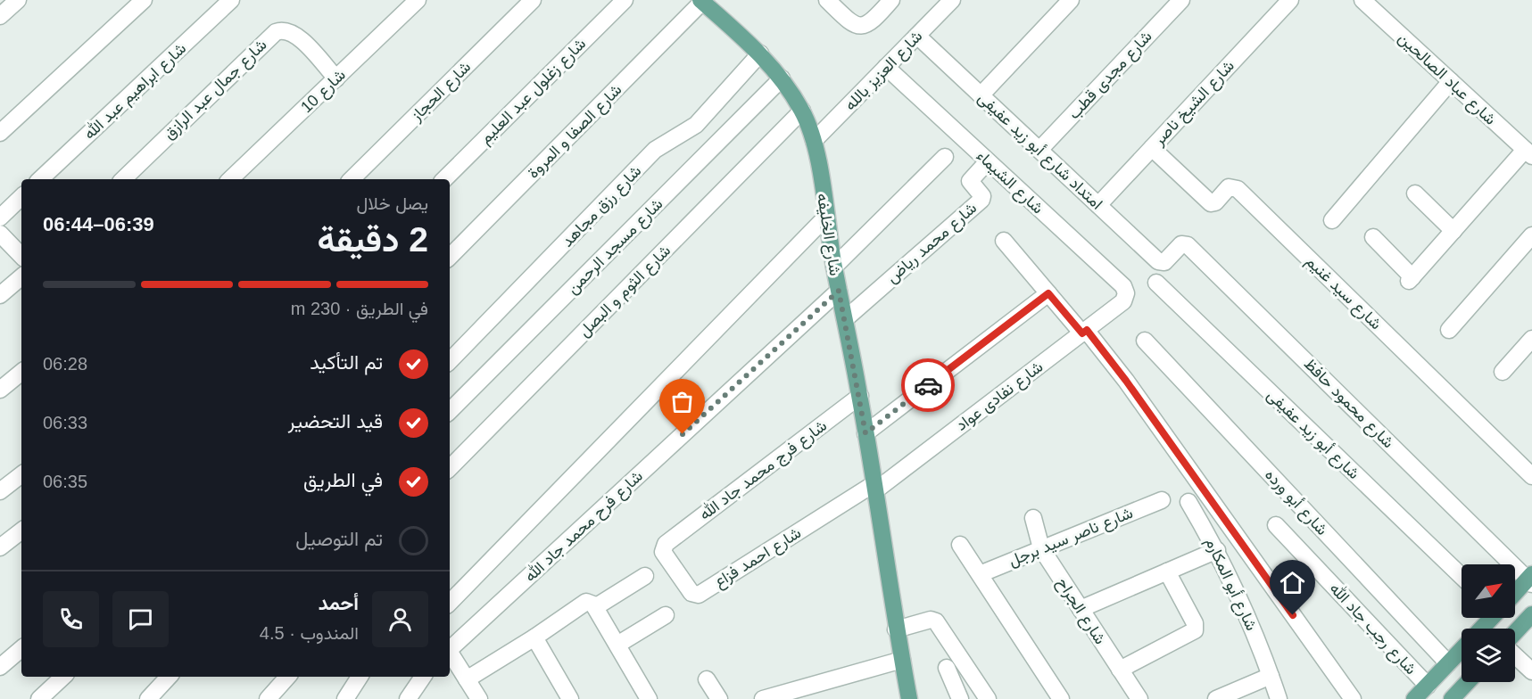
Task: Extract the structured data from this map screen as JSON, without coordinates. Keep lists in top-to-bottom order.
{
  "streets": {
    "main road": ["شارع الخليفه"],
    "street": [
      "شارع العزيز بالله",
      "شارع مجدى قطب",
      "شارع عباد الصالحين",
      "شارع جمال عبد الرازق",
      "شارع ابراهيم عبد الله",
      "شارع 10",
      "شارع الحجاز",
      "شارع زغلول عبد العليم",
      "شارع الشيخ ناصر",
      "شارع الصفا و المروة",
      "امتداد شارع أبو زيد عفيفى",
      "شارع الشيماء",
      "شارع رزق مجاهد",
      "شارع محمد رياض",
      "شارع مسجد الرحمن",
      "شارع الثوم و البصل",
      "شارع سيد غنيم",
      "شارع نفادى عواد",
      "شارع محمود حافظ",
      "شارع أبو زيد عفيفى",
      "شارع فرج محمد جاد الله",
      "شارع أبو ورده",
      "شارع فرح محمد جاد الله",
      "شارع ناصر سيد برجل",
      "شارع احمد فزاع",
      "شارع أبو المكارم",
      "شارع الجراح",
      "شارع رجب جاد الله"
    ]
  },
  "crossings": [
    ["شارع العزيز بالله", "امتداد شارع أبو زيد عفيفى"],
    ["شارع العزيز بالله", "شارع الشيماء"],
    ["شارع العزيز بالله", "شارع الخليفه"],
    ["شارع مجدى قطب", "امتداد شارع أبو زيد عفيفى"],
    ["شارع جمال عبد الرازق", "شارع 10"],
    ["شارع الشيخ ناصر", "امتداد شارع أبو زيد عفيفى"],
    ["شارع الشيخ ناصر", "شارع سيد غنيم"],
    ["شارع الصفا و المروة", "شارع الخليفه"],
    ["امتداد شارع أبو زيد عفيفى", "شارع محمود حافظ"],
    ["شارع الشيماء", "شارع محمد رياض"],
    ["شارع الشيماء", "شارع نفادى عواد"],
    ["شارع رزق مجاهد", "شارع الخليفه"],
    ["شارع الخليفه", "شارع محمد رياض"],
    ["شارع الخليفه", "شارع مسجد الرحمن"],
    ["شارع الخليفه", "شارع الثوم و البصل"],
    ["شارع الخليفه", "شارع نفادى عواد"],
    ["شارع الخليفه", "شارع فرج محمد جاد الله"],
    ["شارع الخليفه", "شارع فرح محمد جاد الله"],
    ["شارع الخليفه", "شارع احمد فزاع"],
    ["شارع نفادى عواد", "شارع احمد فزاع"],
    ["شارع فرج محمد جاد الله", "شارع احمد فزاع"],
    ["شارع ناصر سيد برجل", "شارع الجراح"]
  ],
  "north": "top right",
  "page": {
    "heading": ["2 دقيقة", "يصل خلال", "06:39–06:44"],
    "panel": ["أحمد", "المندوب · 4.5"],
    "bar": "في الطريق · 230 m",
    "list": [
      ["تم التأكيد", "06:28"],
      ["قيد التحضير", "06:33"],
      ["في الطريق", "06:35"],
      "تم التوصيل"
    ]
  }
}
